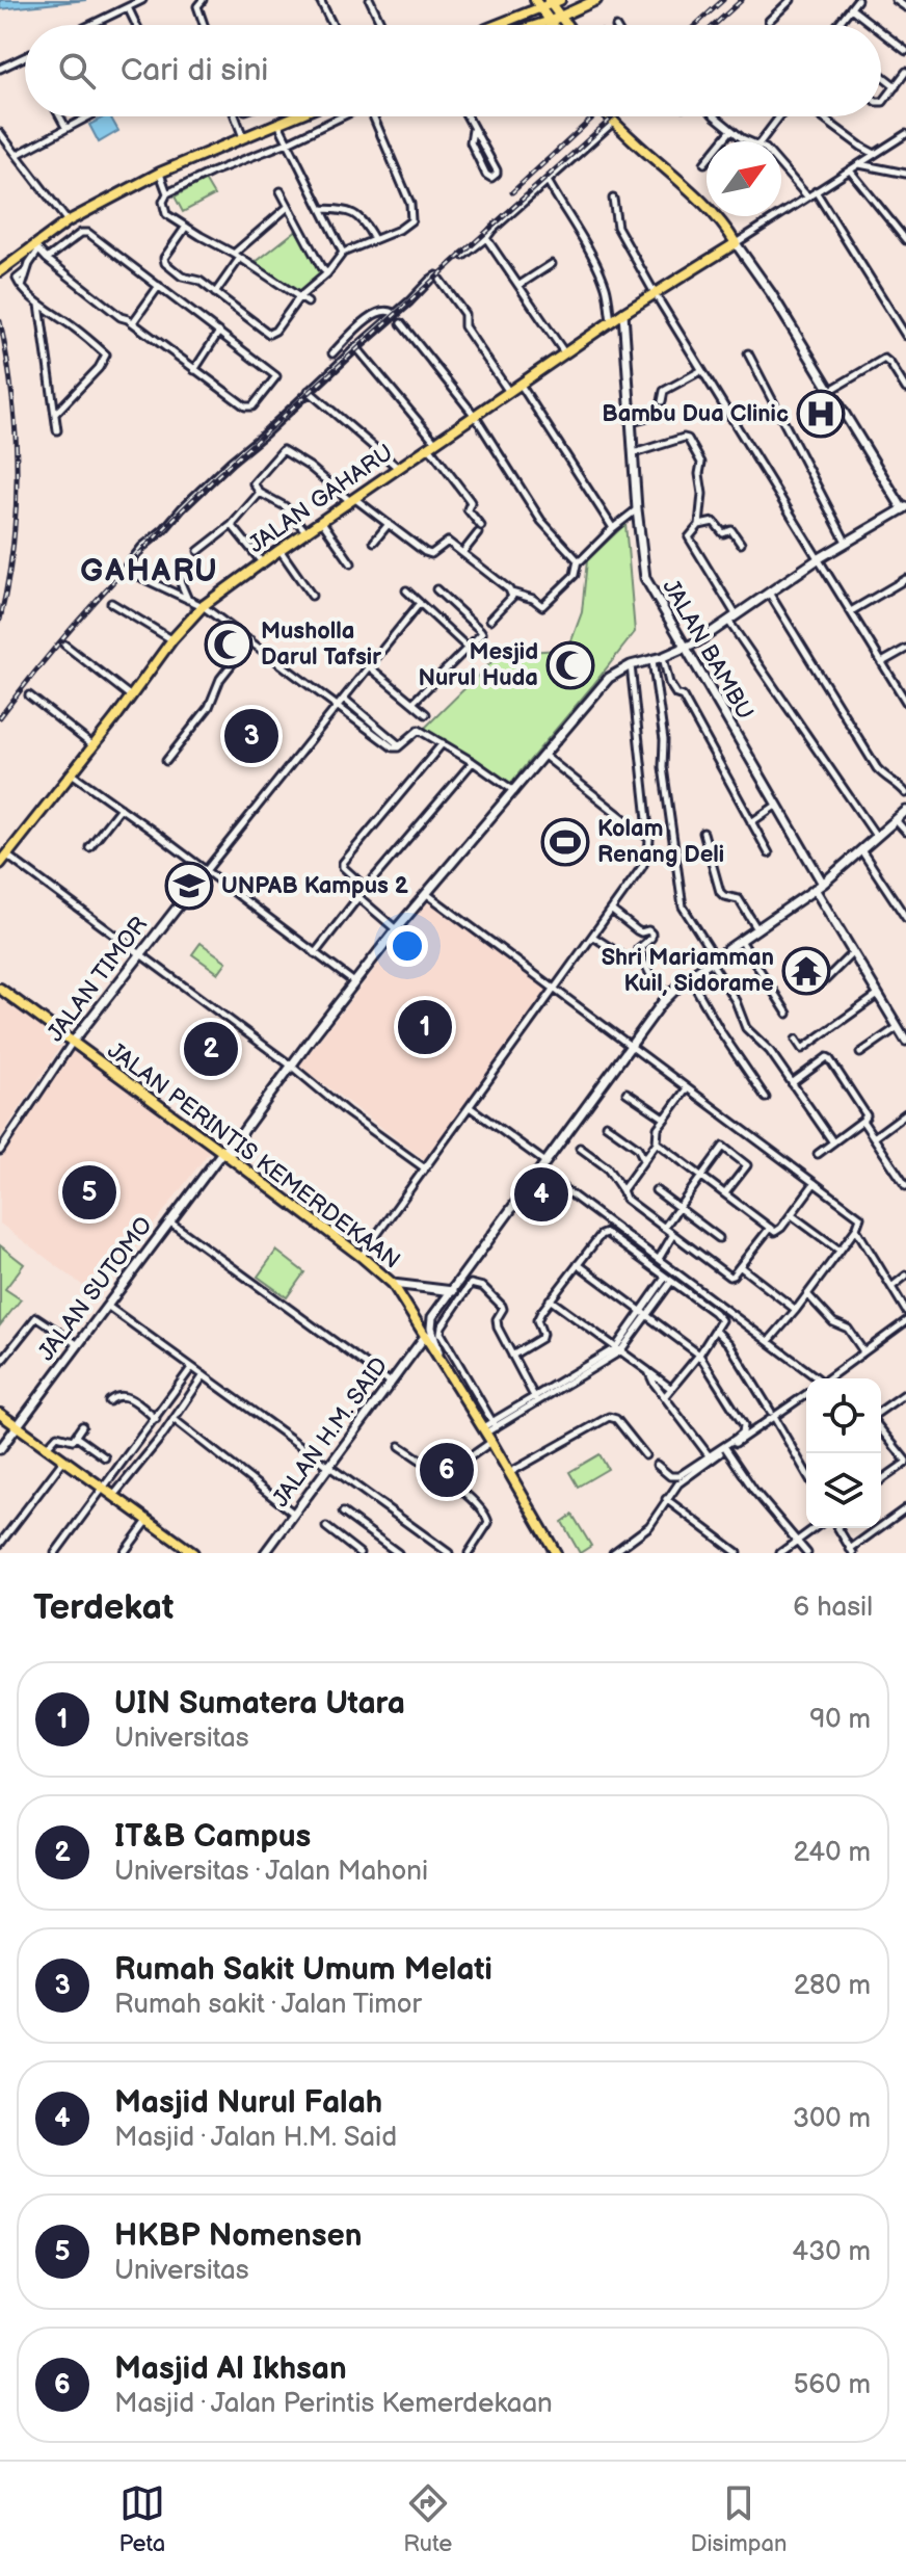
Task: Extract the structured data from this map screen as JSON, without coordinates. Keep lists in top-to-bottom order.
{
  "streets": {
    "main road": ["JALAN GAHARU", "JALAN PERINTIS KEMERDEKAAN"],
    "street": [
      "JALAN BAMBU",
      "JALAN TIMOR",
      "JALAN SUTOMO",
      "JALAN H.M. SAID"
    ]
  },
  "crossings": [
    ["JALAN GAHARU", "JALAN BAMBU"],
    ["JALAN TIMOR", "JALAN PERINTIS KEMERDEKAAN"],
    ["JALAN PERINTIS KEMERDEKAAN", "JALAN SUTOMO"],
    ["JALAN PERINTIS KEMERDEKAAN", "JALAN H.M. SAID"]
  ],
  "districts": ["GAHARU"],
  "places": {
    "hospital": ["Bambu Dua Clinic"],
    "mosque": ["Musholla Darul Tafsir", "Mesjid Nurul Huda"],
    "sports": ["Kolam Renang Deli"],
    "school or university": ["UNPAB Kampus 2"],
    "temple": ["Shri Mariamman Kuil, Sidorame"]
  },
  "north": "top right",
  "page": {
    "search": "Cari di sini",
    "pins": [
      "3",
      "1",
      "2",
      "5",
      "4",
      "6"
    ],
    "heading": ["Terdekat", "6 hasil"],
    "list": [
      {
        "mark": "1",
        "name": "UIN Sumatera Utara",
        "note": "Universitas",
        "value": "90 m"
      },
      {
        "mark": "2",
        "name": "IT&B Campus",
        "note": "Universitas · Jalan Mahoni",
        "value": "240 m"
      },
      {
        "mark": "3",
        "name": "Rumah Sakit Umum Melati",
        "note": "Rumah sakit · Jalan Timor",
        "value": "280 m"
      },
      {
        "mark": "4",
        "name": "Masjid Nurul Falah",
        "note": "Masjid · Jalan H.M. Said",
        "value": "300 m"
      },
      {
        "mark": "5",
        "name": "HKBP Nomensen",
        "note": "Universitas",
        "value": "430 m"
      },
      {
        "mark": "6",
        "name": "Masjid Al Ikhsan",
        "note": "Masjid · Jalan Perintis Kemerdekaan",
        "value": "560 m"
      }
    ],
    "nav": ["Peta", "Rute", "Disimpan"]
  }
}
